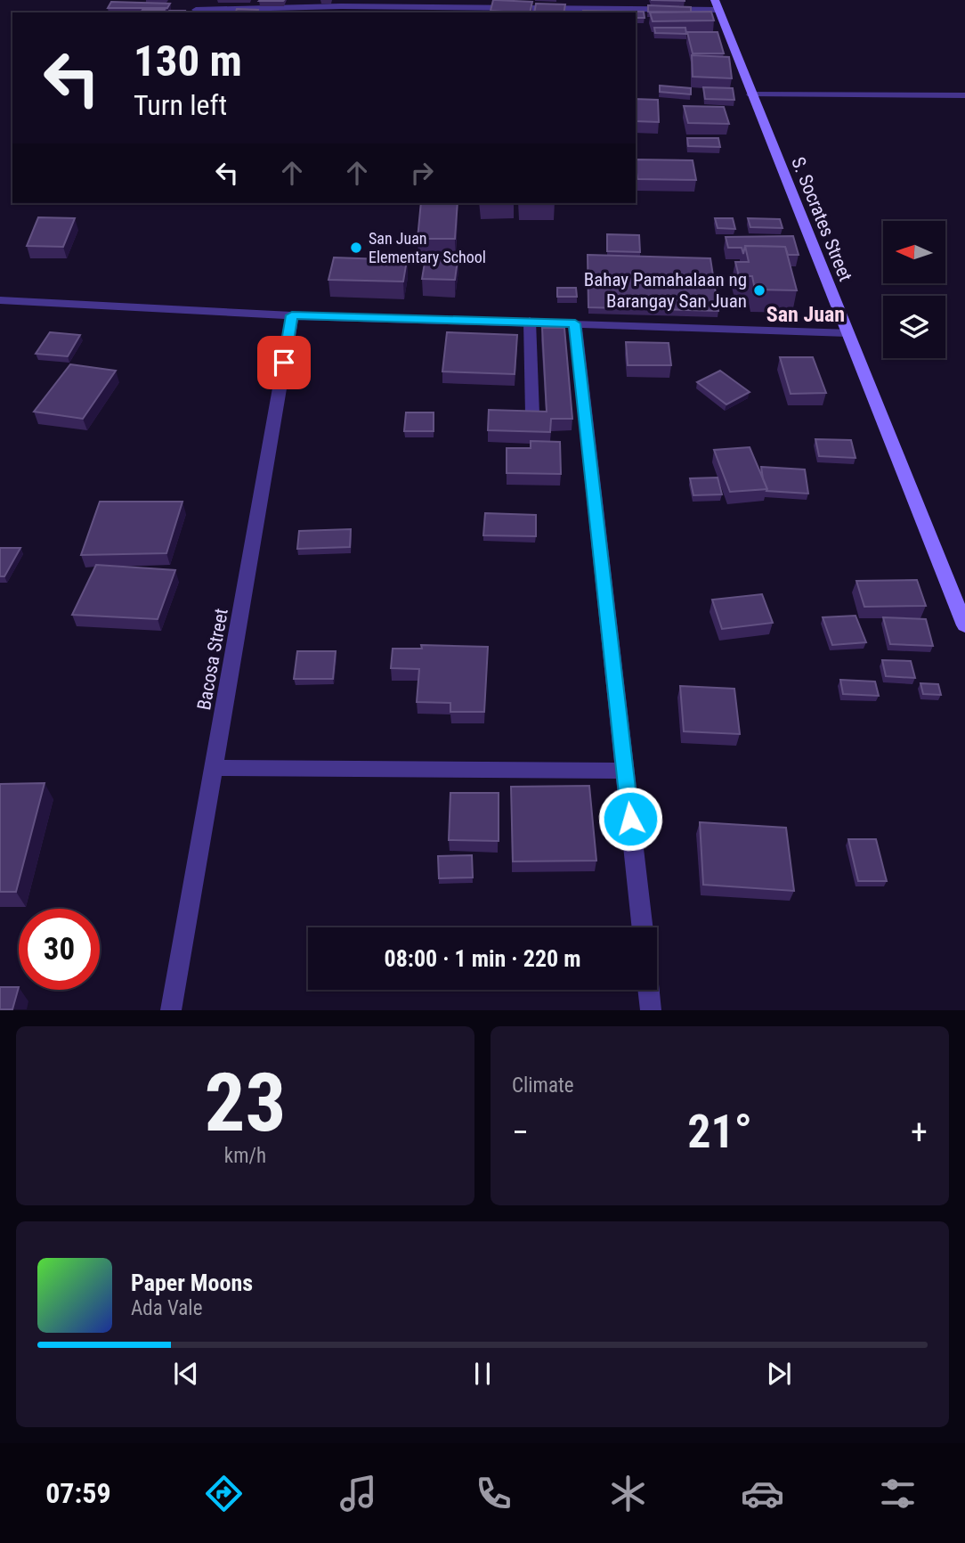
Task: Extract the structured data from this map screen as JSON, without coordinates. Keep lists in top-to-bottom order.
{
  "streets": {
    "street": ["S. Socrates Street", "Bacosa Street"]
  },
  "districts": ["San Juan"],
  "places": ["San Juan Elementary School", "Bahay Pamahalaan ng Barangay San Juan"],
  "north": "left",
  "page": {
    "turn": ["130 m", "Turn left"],
    "limit": "30",
    "trip": "08:00 · 1 min · 220 m",
    "tile": [
      ["23", "km/h"],
      "Climate"
    ],
    "heat": ["−", "21°", "+"],
    "song": ["Paper Moons", "Ada Vale"],
    "tabs": "07:59"
  }
}
